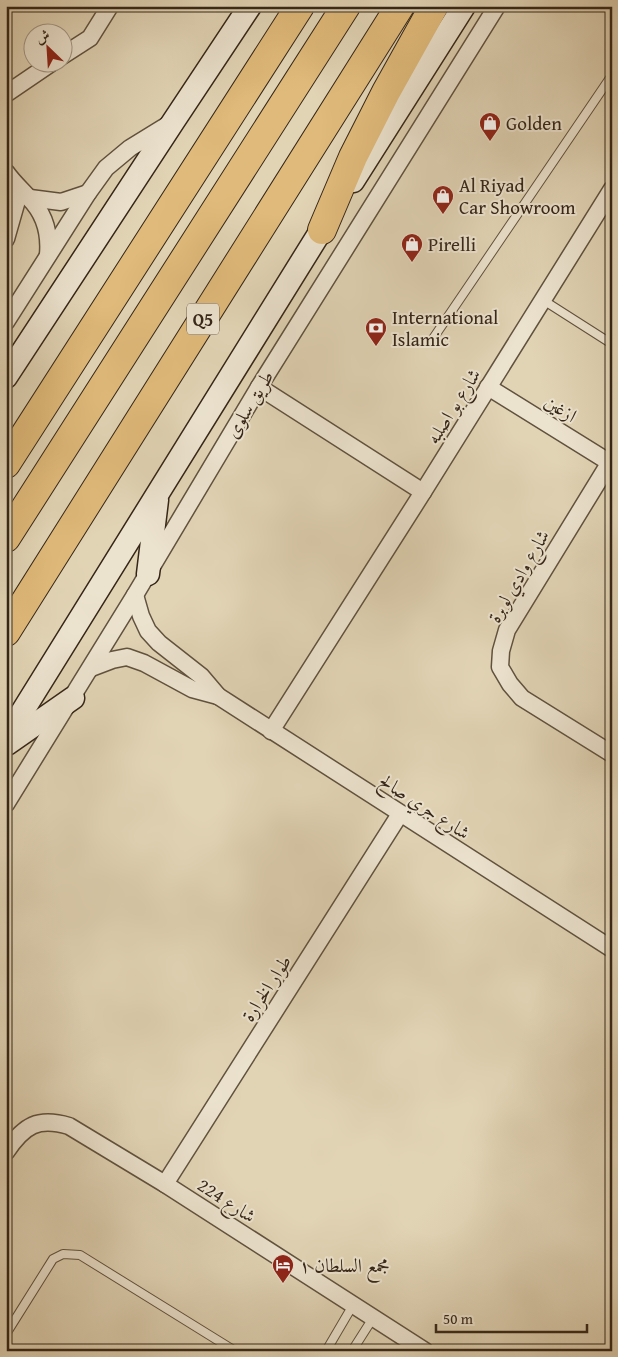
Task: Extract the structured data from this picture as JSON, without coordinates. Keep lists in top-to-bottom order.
{
  "streets": {
    "highway": ["Q5"],
    "main road": ["طريق سلوى"],
    "street": [
      "شارع بو اصلبه",
      "ازغين",
      "شارع وادي لوبرة",
      "شارع جري صالح",
      "طوار الخرارة",
      "شارع 224"
    ]
  },
  "crossings": [
    ["طريق سلوى", "شارع جري صالح"],
    ["شارع بو اصلبه", "ازغين"],
    ["شارع بو اصلبه", "شارع جري صالح"],
    ["ازغين", "شارع وادي لوبرة"],
    ["شارع جري صالح", "طوار الخرارة"],
    ["طوار الخرارة", "شارع 224"]
  ],
  "places": {
    "shop": ["Golden", "Al Riyad Car Showroom", "Pirelli"],
    "bank": ["International Islamic"],
    "hotel": ["مجمع السلطان ١"]
  },
  "scale_bar": "50 m",
  "north": "top left"
}
